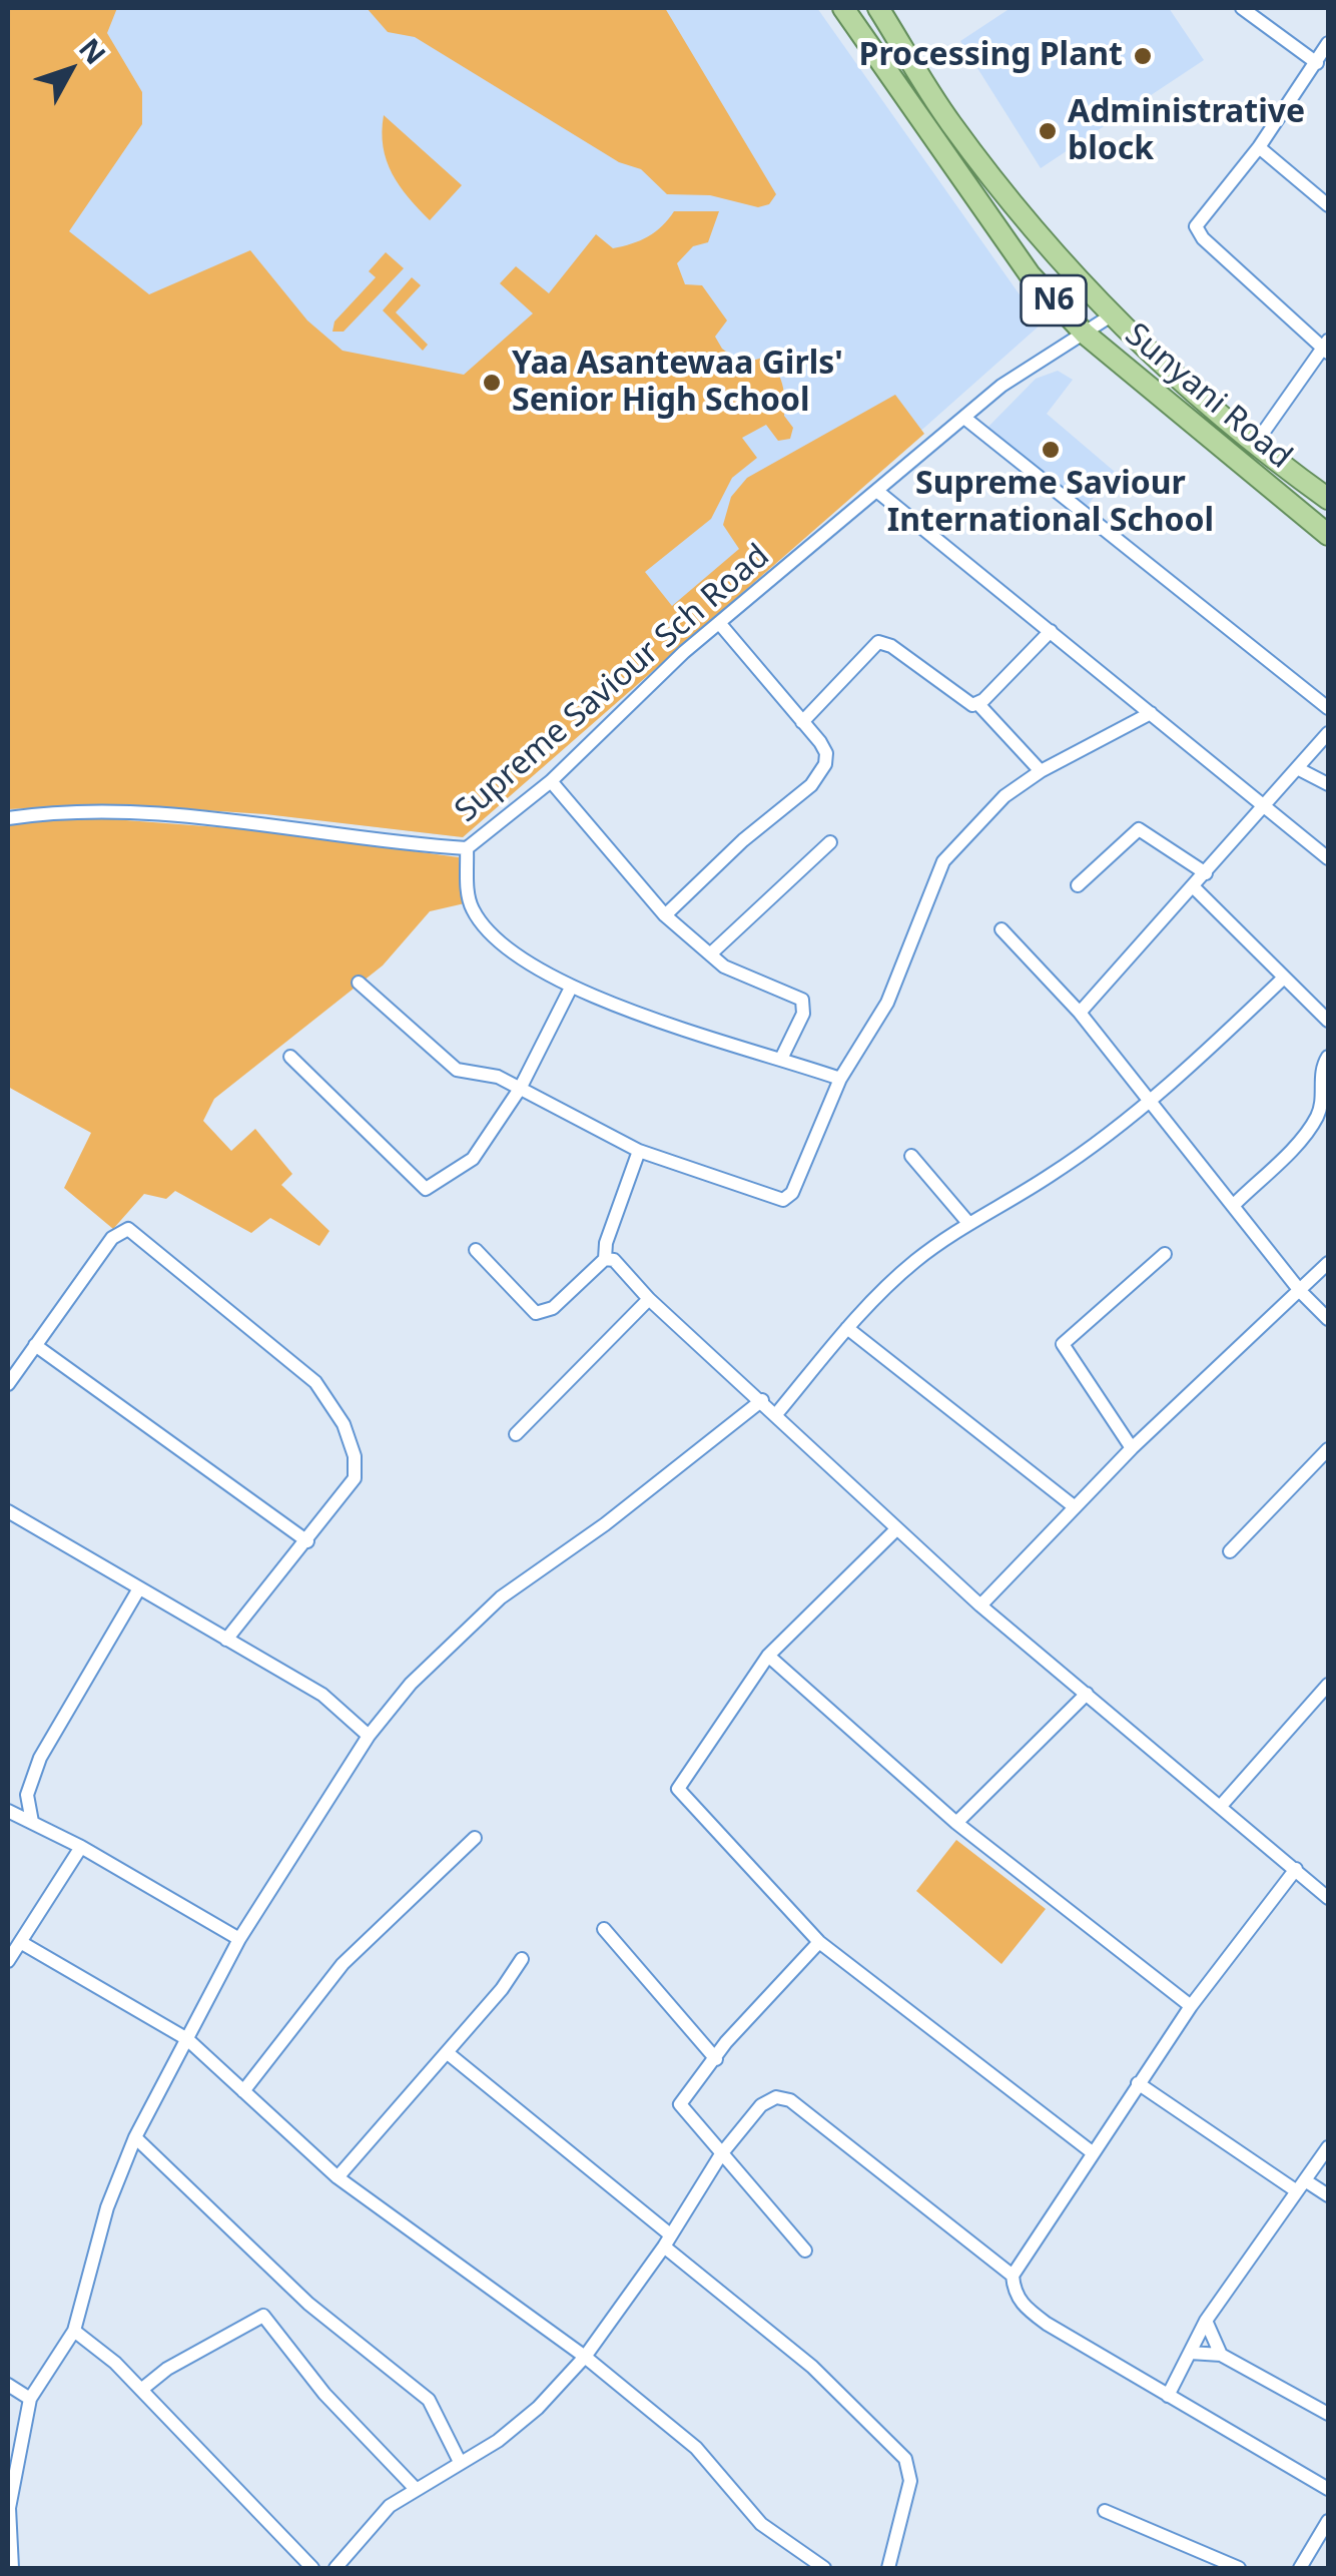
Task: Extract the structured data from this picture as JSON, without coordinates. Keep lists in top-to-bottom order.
{
  "streets": {
    "main road": ["N6", "Sunyani Road"],
    "street": ["Supreme Saviour Sch Road"]
  },
  "crossings": [
    ["Sunyani Road", "Supreme Saviour Sch Road"]
  ],
  "places": [
    "Processing Plant",
    "Administrative block",
    "Yaa Asantewaa Girls' Senior High School",
    "Supreme Saviour International School"
  ],
  "north": "top right"
}
